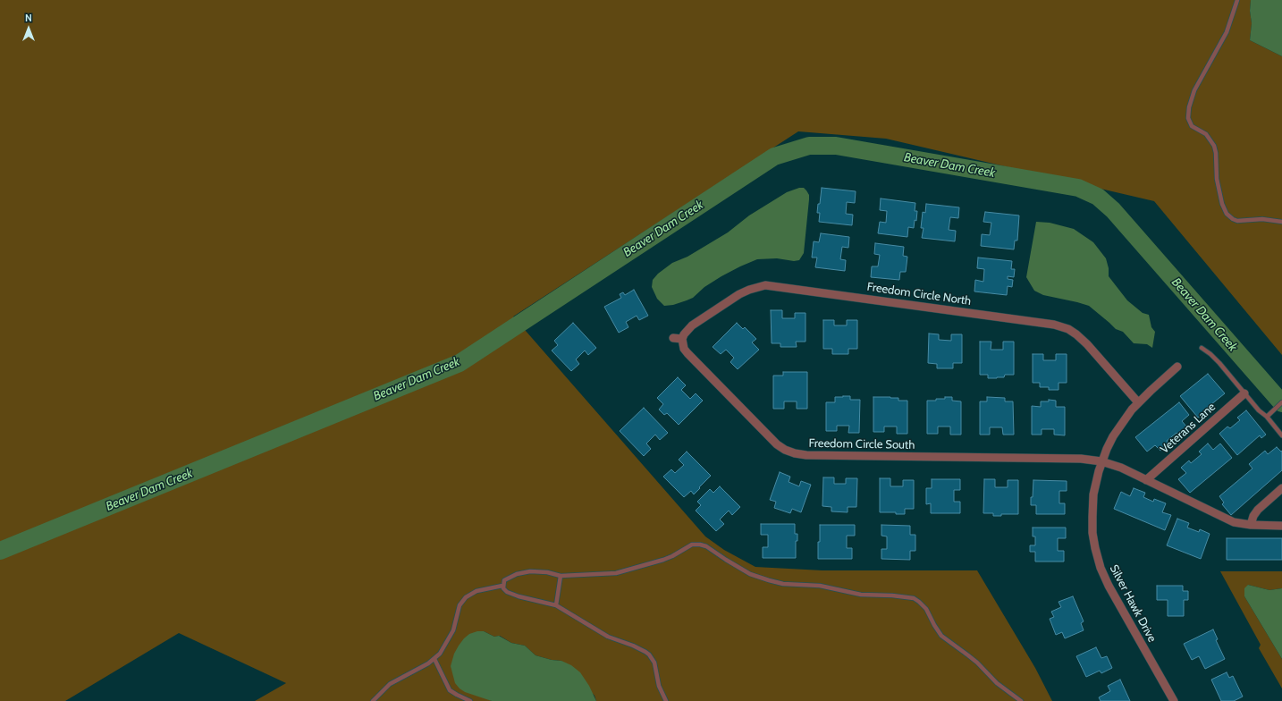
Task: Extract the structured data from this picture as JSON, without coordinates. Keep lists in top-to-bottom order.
{
  "streets": {
    "street": [
      "Freedom Circle North",
      "Veterans Lane",
      "Freedom Circle South",
      "Silver Hawk Drive"
    ]
  },
  "crossings": [
    ["Freedom Circle North", "Freedom Circle South"],
    ["Freedom Circle North", "Silver Hawk Drive"],
    ["Freedom Circle South", "Silver Hawk Drive"]
  ],
  "water": ["Beaver Dam Creek"],
  "north": "top"
}
